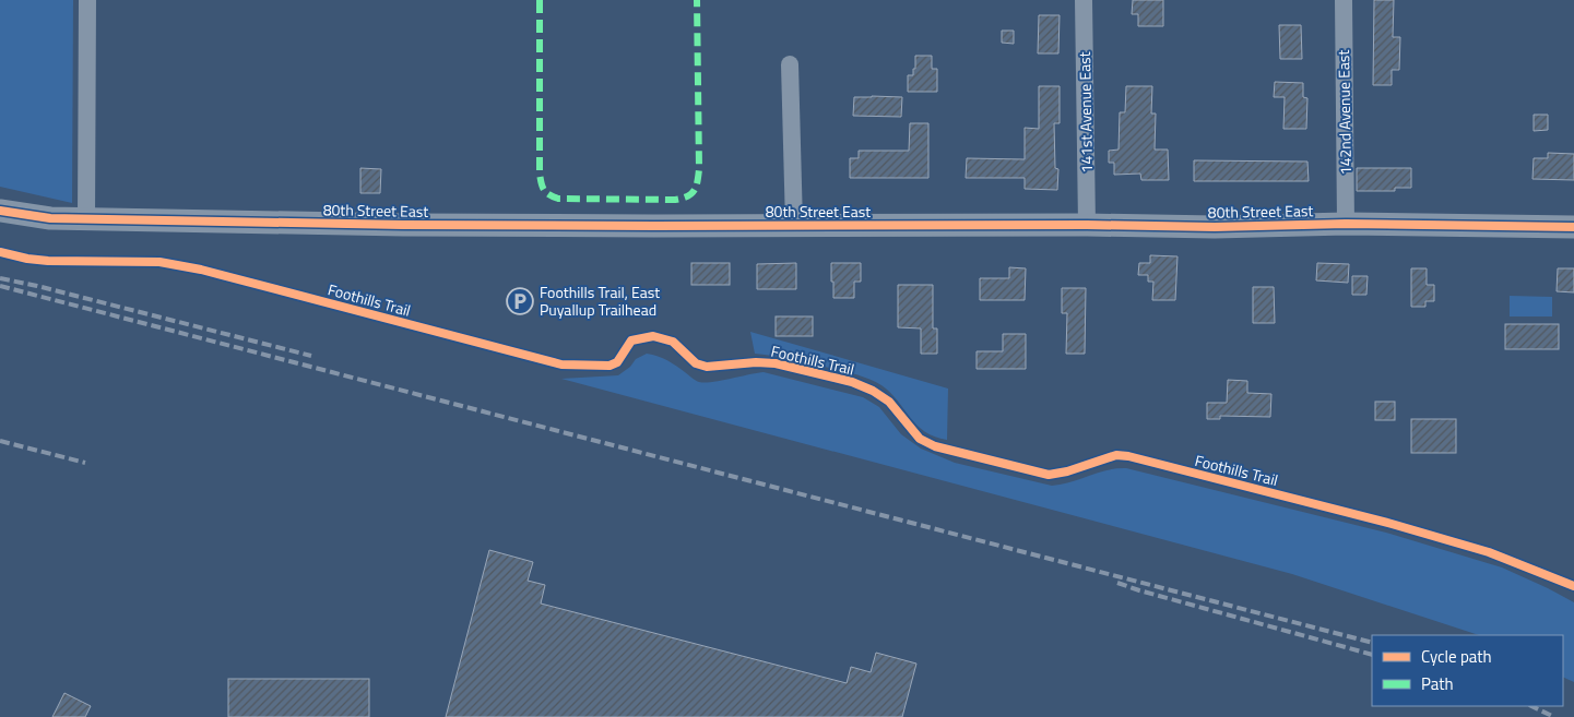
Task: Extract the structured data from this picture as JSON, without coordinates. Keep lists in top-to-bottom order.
{
  "streets": {
    "street": ["141st Avenue East", "142nd Avenue East", "80th Street East"],
    "cycle path": ["Foothills Trail"]
  },
  "crossings": [
    ["141st Avenue East", "80th Street East"],
    ["142nd Avenue East", "80th Street East"]
  ],
  "places": {
    "parking": ["Foothills Trail, East Puyallup Trailhead"]
  },
  "legend": ["Cycle path", "Path"]
}
